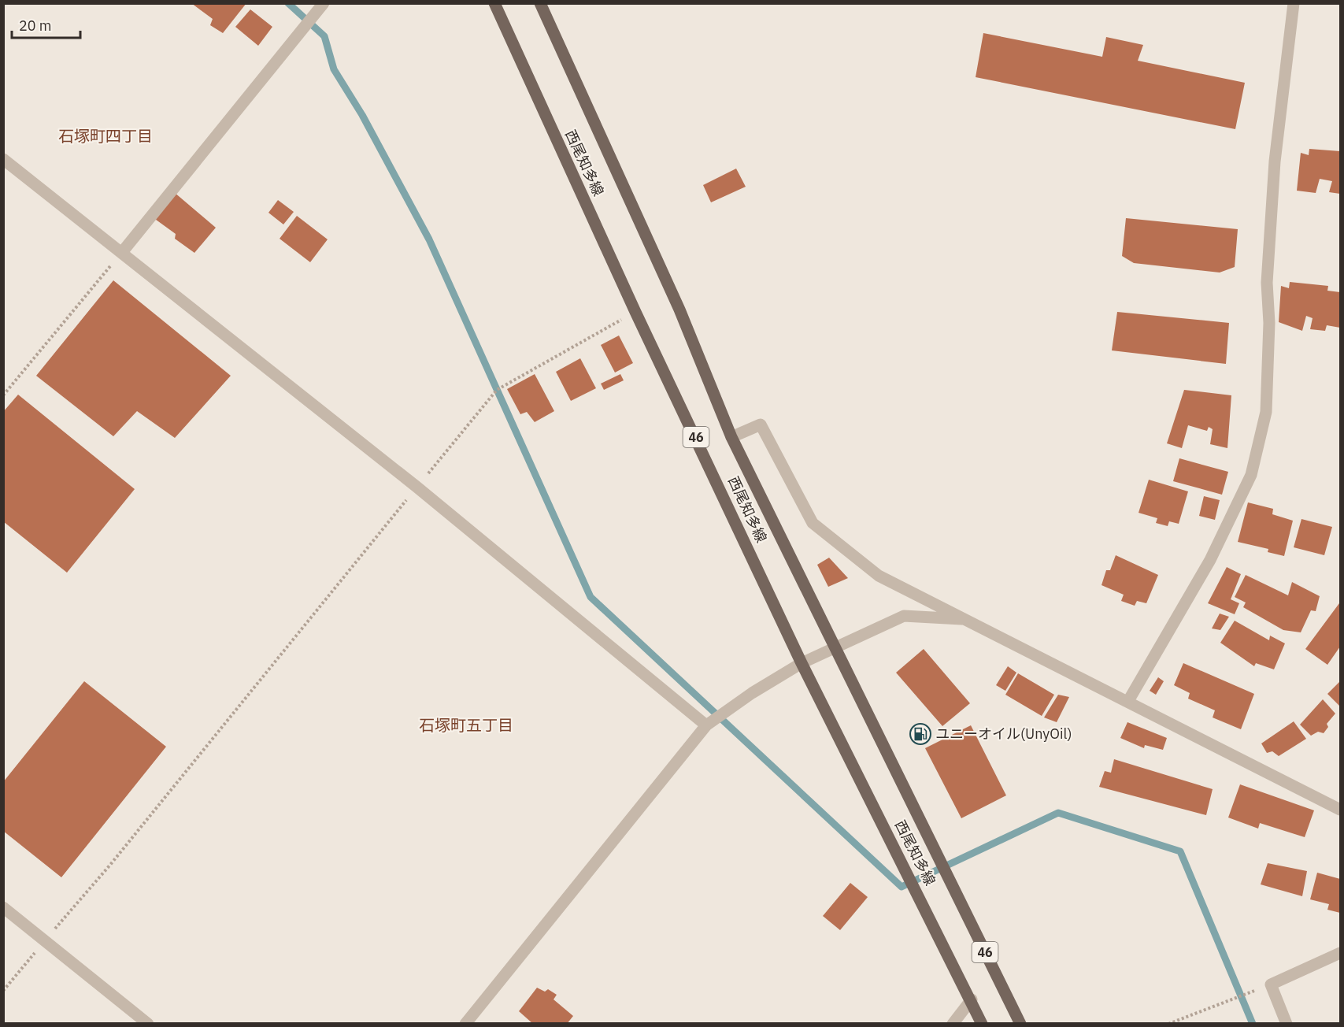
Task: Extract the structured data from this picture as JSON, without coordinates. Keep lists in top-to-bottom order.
{
  "streets": {
    "main road": ["西尾知多線", "46"]
  },
  "districts": ["石塚町四丁目", "石塚町五丁目"],
  "places": {
    "fuel station": ["ユニーオイル(UnyOil)"]
  },
  "scale_bar": "20 m"
}
